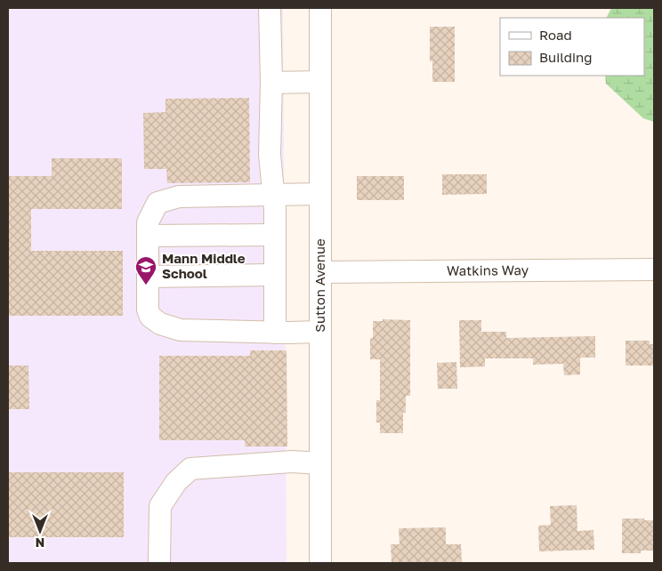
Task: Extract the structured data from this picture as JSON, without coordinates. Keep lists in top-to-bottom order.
{
  "streets": {
    "street": ["Watkins Way", "Sutton Avenue"]
  },
  "crossings": [
    ["Watkins Way", "Sutton Avenue"]
  ],
  "places": {
    "school or university": ["Mann Middle School"]
  },
  "legend": ["Road", "Building"],
  "north": "bottom"
}
